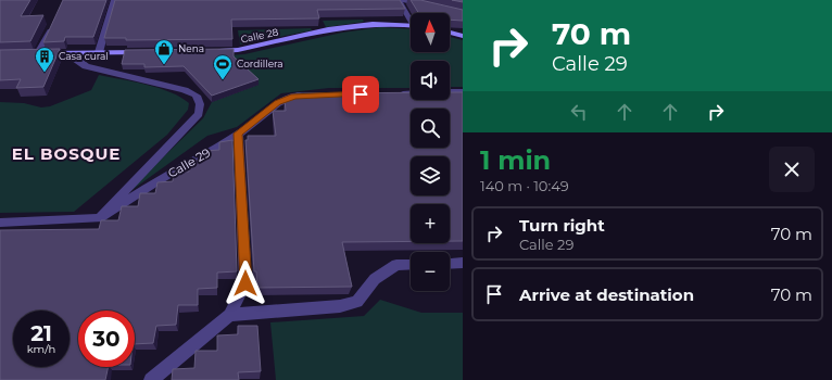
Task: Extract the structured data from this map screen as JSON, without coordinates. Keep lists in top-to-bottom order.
{
  "streets": {
    "street": ["Calle 28", "Calle 29"]
  },
  "districts": ["EL BOSQUE"],
  "places": {
    "shop": ["Nena"],
    "building": ["Casa cural"],
    "sports": ["Cordillera"]
  },
  "north": "top",
  "page": {
    "turn": ["70 m", "Calle 29"],
    "map_buttons": ["+", "−"],
    "heading": ["1 min", "140 m · 10:49"],
    "list": [
      {
        "name": "Turn right",
        "note": "Calle 29",
        "value": "70 m"
      },
      {
        "name": "Arrive at destination",
        "value": "70 m"
      }
    ],
    "speed": "21 km/h",
    "limit": "30"
  }
}
